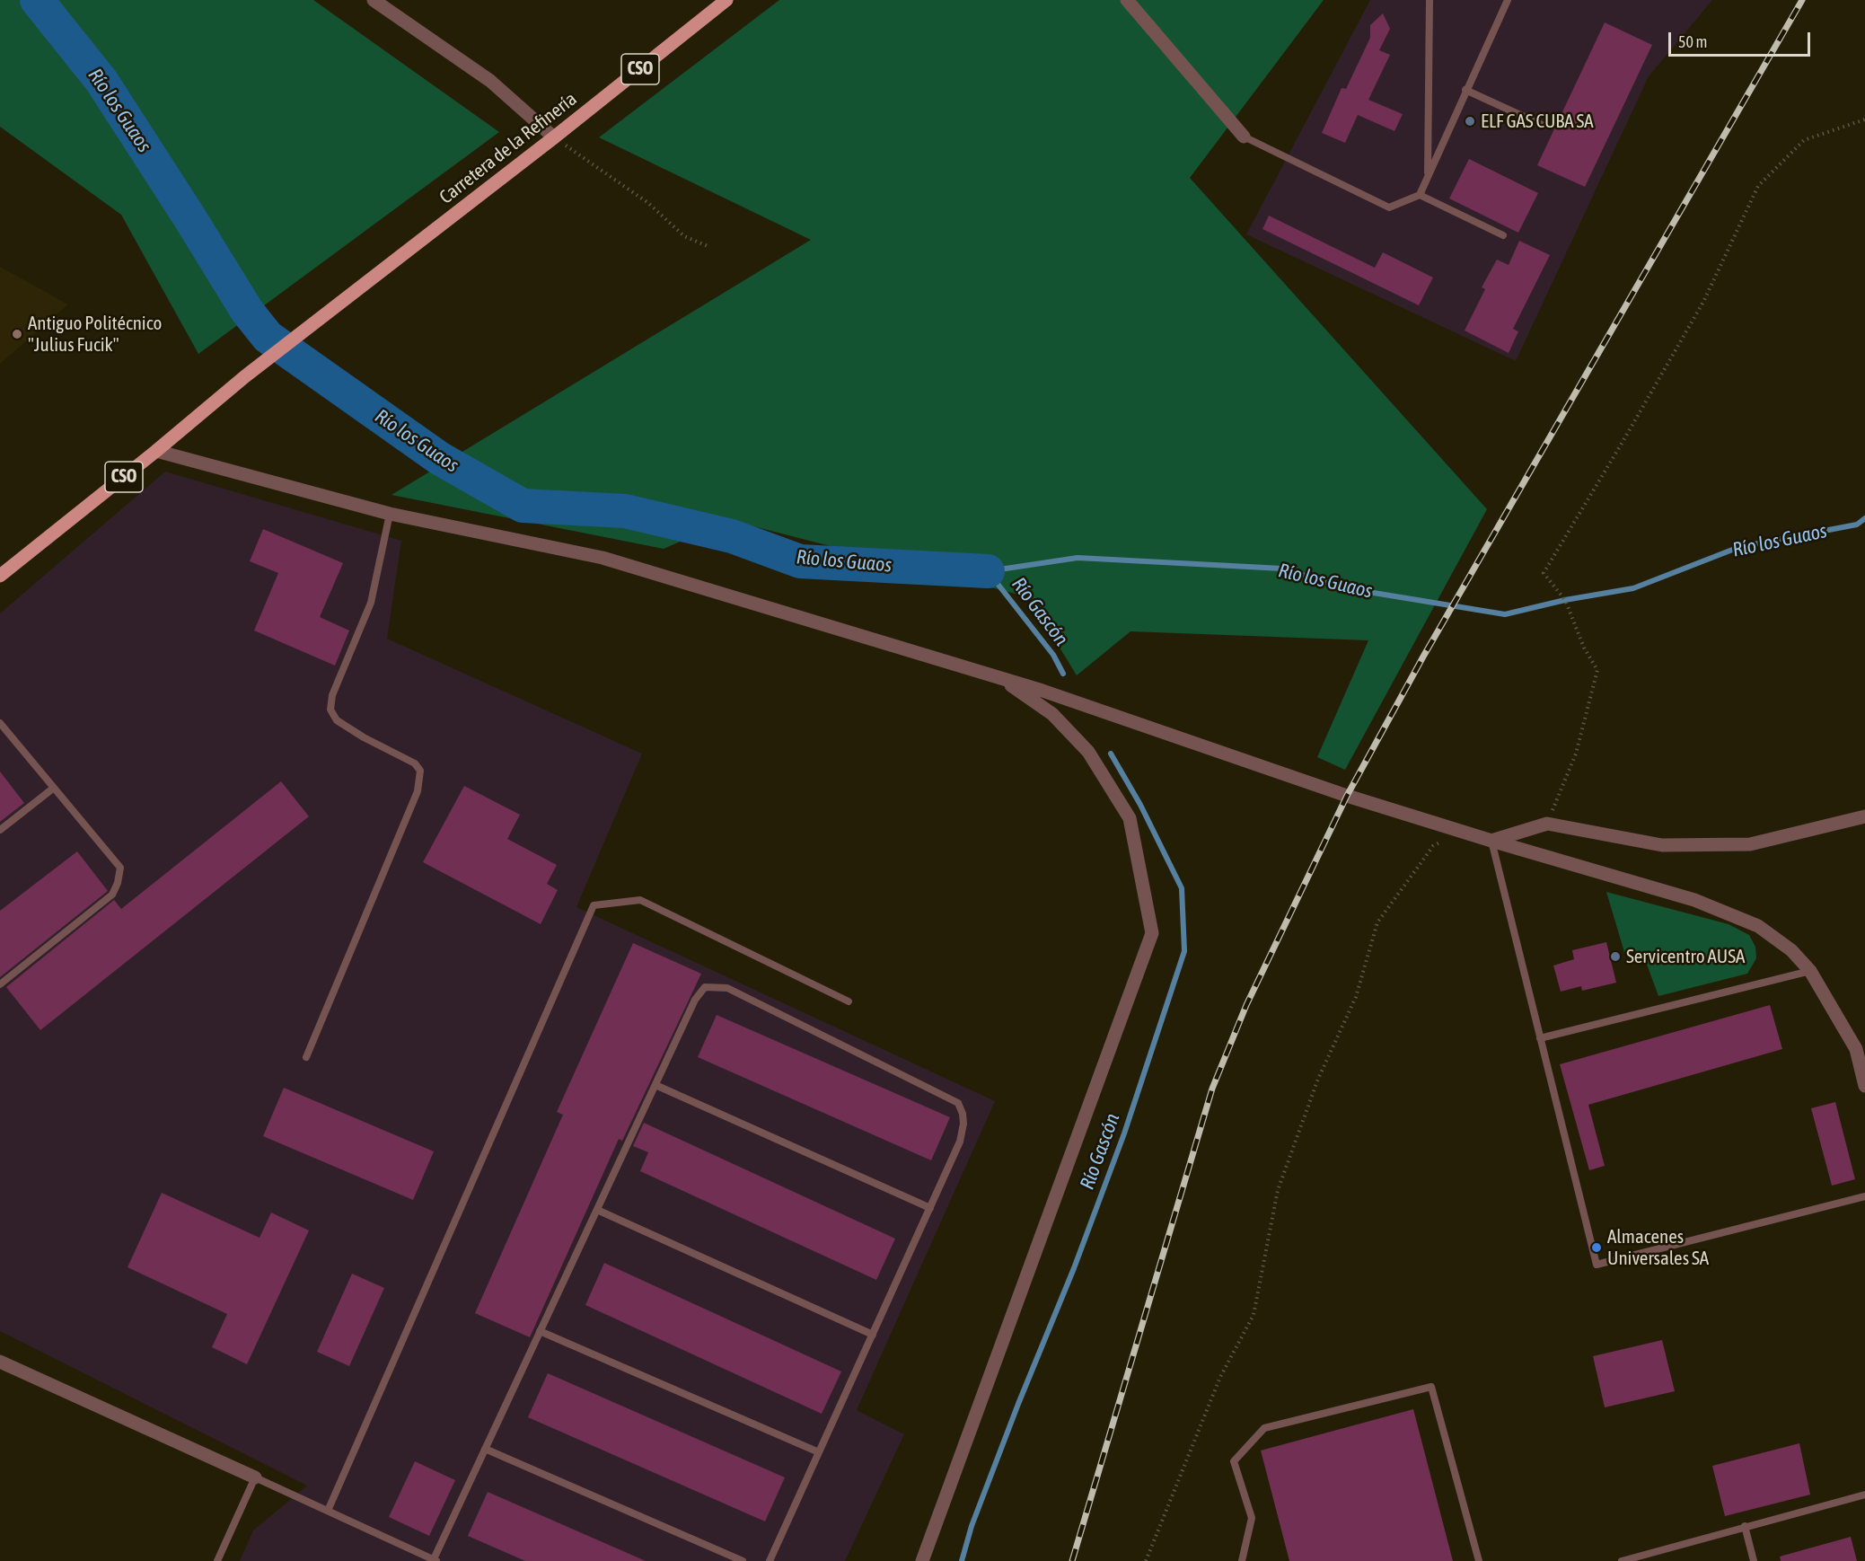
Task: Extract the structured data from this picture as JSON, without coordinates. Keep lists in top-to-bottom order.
{
  "streets": {
    "main road": ["CSO", "Carretera de la Refinería"]
  },
  "crossings": [
    ["CSO", "Carretera de la Refinería"]
  ],
  "water": ["Río los Guaos", "Río Gascón"],
  "places": [
    "ELF GAS CUBA SA",
    "Antiguo Politécnico \"Julius Fucik\"",
    "Servicentro AUSA",
    "Almacenes Universales SA"
  ],
  "scale_bar": "50 m"
}
